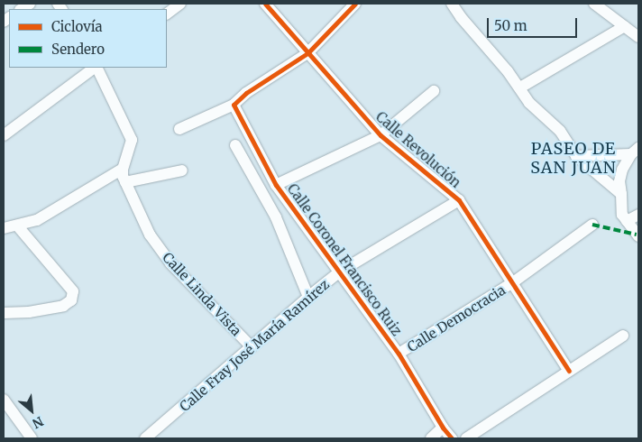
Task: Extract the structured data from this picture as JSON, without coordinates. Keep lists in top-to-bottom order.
{
  "streets": {
    "street": [
      "Calle Revolución",
      "Calle Coronel Francisco Ruiz",
      "Calle Linda Vista",
      "Calle Democracia",
      "Calle Fray José María Ramírez"
    ]
  },
  "crossings": [
    ["Calle Revolución", "Calle Democracia"],
    ["Calle Revolución", "Calle Fray José María Ramírez"],
    ["Calle Coronel Francisco Ruiz", "Calle Democracia"],
    ["Calle Coronel Francisco Ruiz", "Calle Fray José María Ramírez"],
    ["Calle Linda Vista", "Calle Fray José María Ramírez"]
  ],
  "districts": ["PASEO DE SAN JUAN"],
  "legend": ["Ciclovía", "Sendero"],
  "scale_bar": "50 m",
  "north": "bottom right"
}
